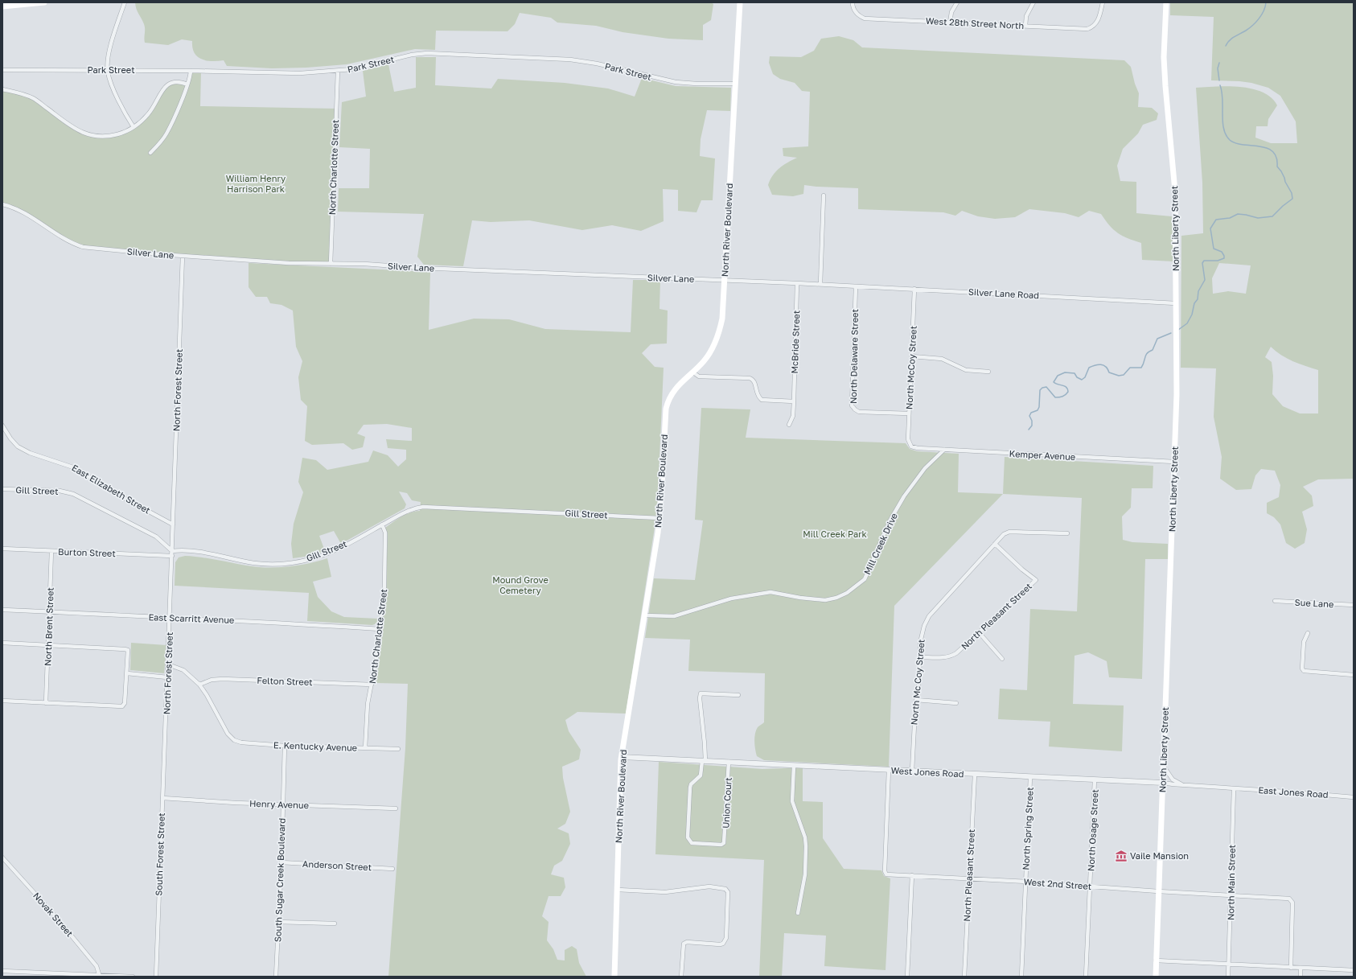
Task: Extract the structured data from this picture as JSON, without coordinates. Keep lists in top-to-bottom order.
{
  "streets": {
    "main road": ["North Liberty Street", "North River Boulevard"],
    "street": [
      "West 28th Street North",
      "Park Street",
      "North Charlotte Street",
      "Silver Lane",
      "Silver Lane Road",
      "McBride Street",
      "North Delaware Street",
      "North McCoy Street",
      "North Forest Street",
      "Kemper Avenue",
      "East Elizabeth Street",
      "Gill Street",
      "Mill Creek Drive",
      "Burton Street",
      "Sue Lane",
      "North Pleasant Street",
      "East Scarritt Avenue",
      "North Brent Street",
      "Felton Street",
      "North Mc Coy Street",
      "E. Kentucky Avenue",
      "West Jones Road",
      "East Jones Road",
      "Union Court",
      "Henry Avenue",
      "North Spring Street",
      "North Osage Street",
      "South Forest Street",
      "Anderson Street",
      "South Sugar Creek Boulevard",
      "North Main Street",
      "West 2nd Street",
      "Novak Street"
    ]
  },
  "crossings": [
    ["Park Street", "North Charlotte Street"],
    ["Park Street", "North River Boulevard"],
    ["North Charlotte Street", "Silver Lane"],
    ["North Charlotte Street", "Gill Street"],
    ["North Charlotte Street", "East Scarritt Avenue"],
    ["North Charlotte Street", "Felton Street"],
    ["North Charlotte Street", "E. Kentucky Avenue"],
    ["North Liberty Street", "Silver Lane Road"],
    ["North Liberty Street", "Kemper Avenue"],
    ["North Liberty Street", "West Jones Road"],
    ["North Liberty Street", "West 2nd Street"],
    ["North River Boulevard", "Silver Lane"],
    ["North River Boulevard", "Gill Street"],
    ["North River Boulevard", "Mill Creek Drive"],
    ["North River Boulevard", "West Jones Road"],
    ["Silver Lane", "Silver Lane Road"],
    ["Silver Lane", "McBride Street"],
    ["Silver Lane", "North Forest Street"],
    ["Silver Lane Road", "North Delaware Street"],
    ["Silver Lane Road", "North McCoy Street"],
    ["North Delaware Street", "North McCoy Street"],
    ["North McCoy Street", "Kemper Avenue"],
    ["North Forest Street", "East Elizabeth Street"],
    ["North Forest Street", "Gill Street"],
    ["North Forest Street", "Burton Street"],
    ["North Forest Street", "East Scarritt Avenue"],
    ["North Forest Street", "South Forest Street"],
    ["Kemper Avenue", "Mill Creek Drive"],
    ["Burton Street", "North Brent Street"],
    ["North Pleasant Street", "North Mc Coy Street"],
    ["North Pleasant Street", "West Jones Road"],
    ["North Pleasant Street", "West 2nd Street"],
    ["East Scarritt Avenue", "North Brent Street"],
    ["Felton Street", "E. Kentucky Avenue"],
    ["North Mc Coy Street", "West Jones Road"],
    ["E. Kentucky Avenue", "South Sugar Creek Boulevard"],
    ["West Jones Road", "East Jones Road"],
    ["West Jones Road", "Union Court"],
    ["West Jones Road", "North Spring Street"],
    ["West Jones Road", "North Osage Street"],
    ["West Jones Road", "North Main Street"],
    ["West Jones Road", "West 2nd Street"],
    ["East Jones Road", "North Main Street"],
    ["Henry Avenue", "South Forest Street"],
    ["Henry Avenue", "South Sugar Creek Boulevard"],
    ["North Spring Street", "West 2nd Street"],
    ["North Osage Street", "West 2nd Street"],
    ["Anderson Street", "South Sugar Creek Boulevard"],
    ["North Main Street", "West 2nd Street"]
  ],
  "parks": ["William Henry Harrison Park", "Mill Creek Park", "Mound Grove Cemetery"],
  "places": {
    "museum": ["Vaile Mansion"]
  }
}
